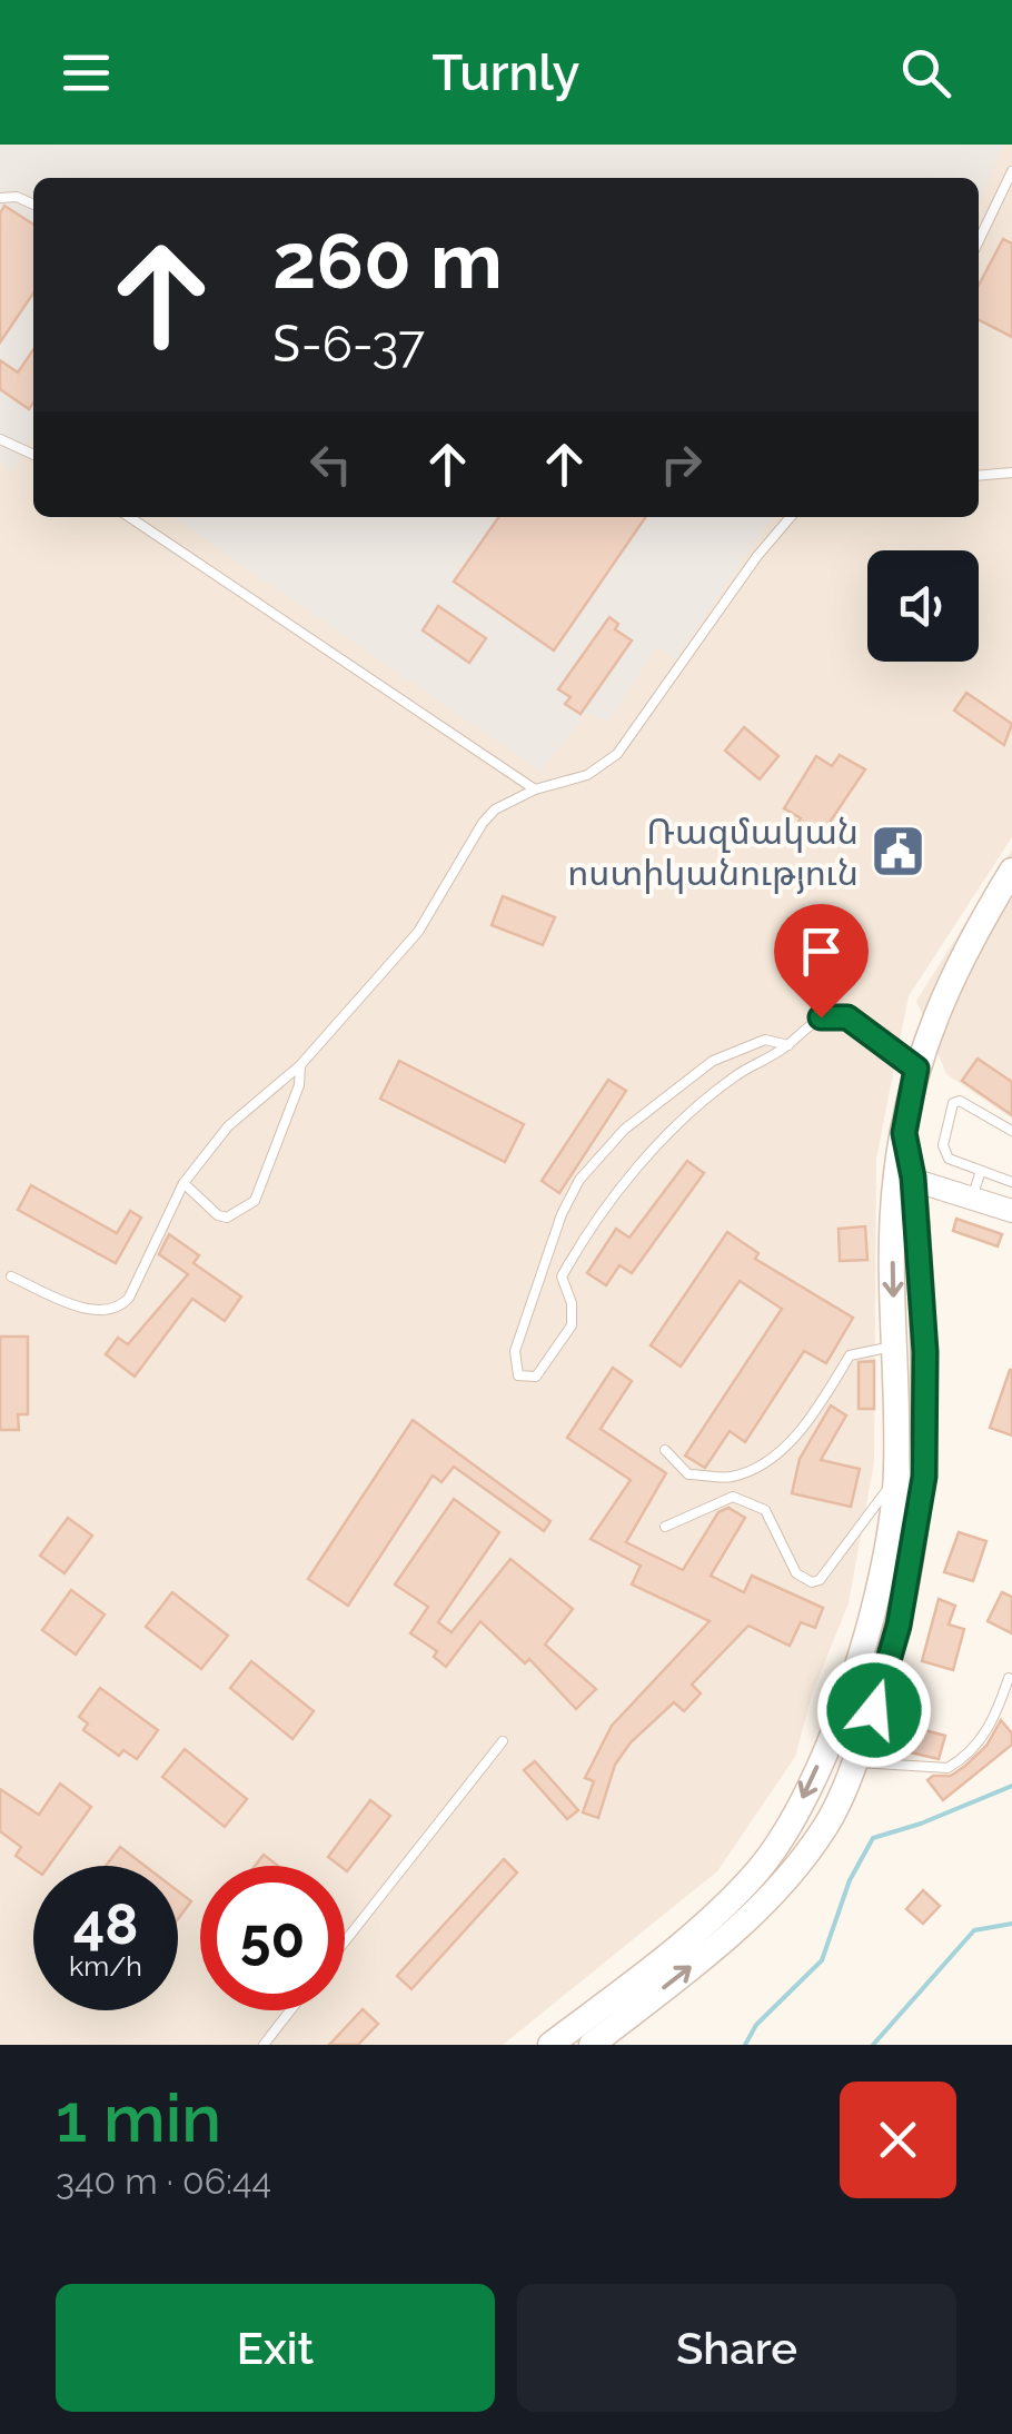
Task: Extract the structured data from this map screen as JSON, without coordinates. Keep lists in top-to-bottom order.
{
  "places": {
    "public building": ["Ռազմական ոստիկանություն"]
  },
  "page": {
    "header": "Turnly",
    "turn": ["260 m", "Տ-6-37"],
    "speed": "48 km/h",
    "limit": "50",
    "heading": ["1 min", "340 m · 06:44"],
    "buttons": ["Exit", "Share"]
  }
}
